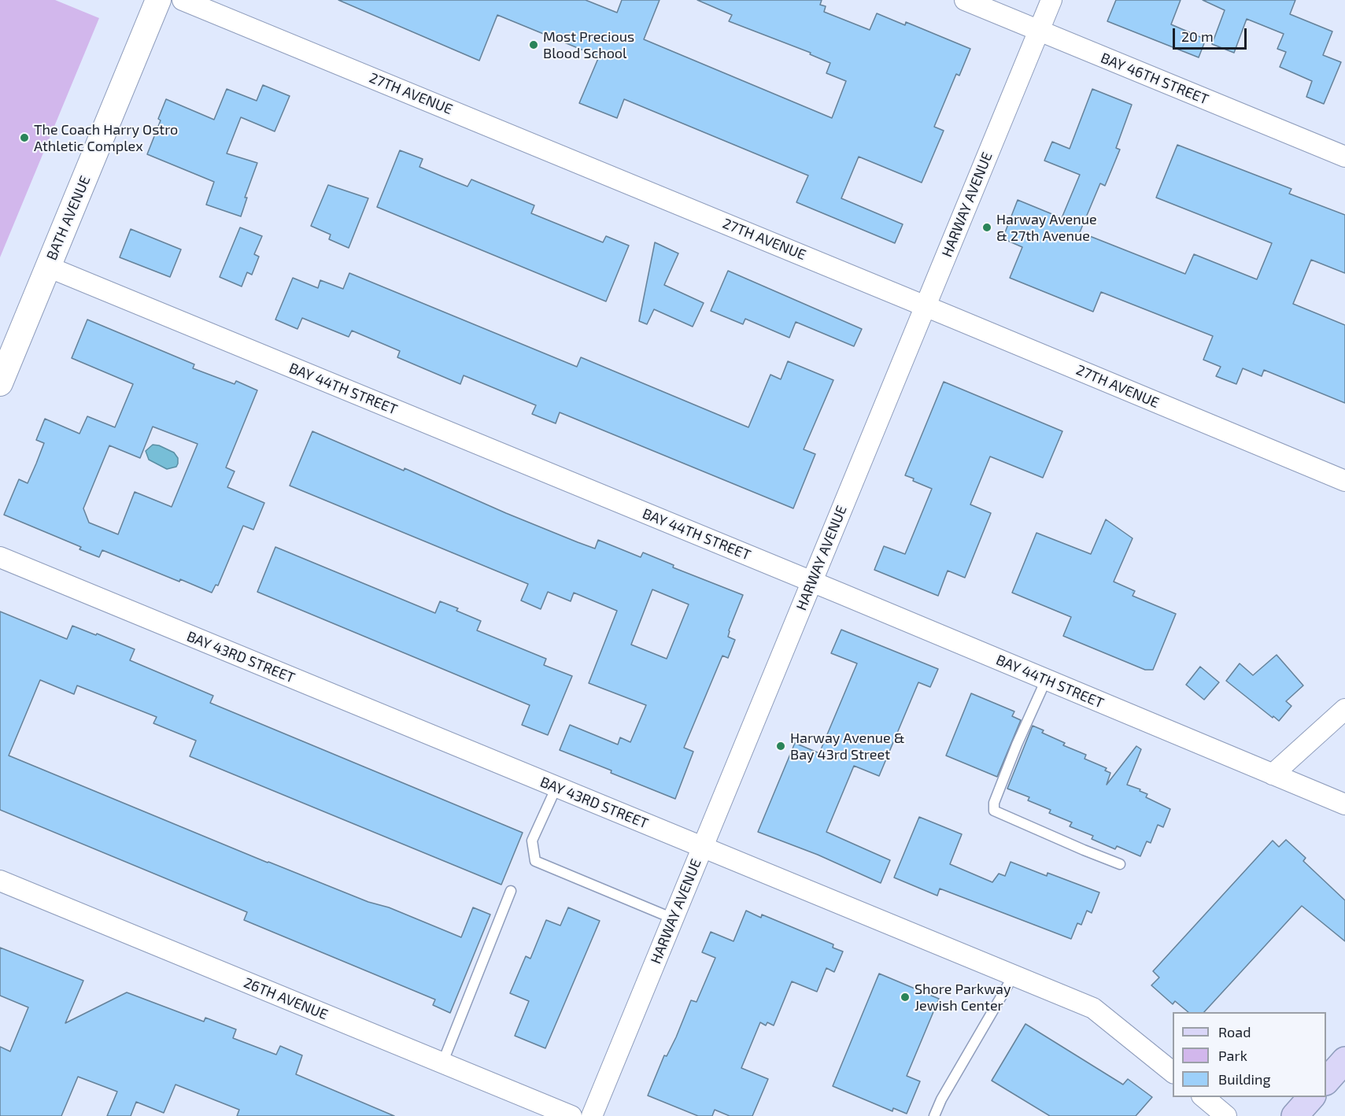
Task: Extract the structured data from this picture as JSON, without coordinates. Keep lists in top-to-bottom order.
{
  "streets": {
    "street": [
      "BAY 46TH STREET",
      "27TH AVENUE",
      "HARWAY AVENUE",
      "BATH AVENUE",
      "BAY 44TH STREET",
      "BAY 43RD STREET",
      "26TH AVENUE"
    ]
  },
  "crossings": [
    ["BAY 46TH STREET", "HARWAY AVENUE"],
    ["27TH AVENUE", "HARWAY AVENUE"],
    ["HARWAY AVENUE", "BAY 44TH STREET"],
    ["HARWAY AVENUE", "BAY 43RD STREET"],
    ["BATH AVENUE", "BAY 44TH STREET"]
  ],
  "places": [
    "Most Precious Blood School",
    "The Coach Harry Ostro Athletic Complex",
    "Harway Avenue & 27th Avenue",
    "Harway Avenue & Bay 43rd Street",
    "Shore Parkway Jewish Center"
  ],
  "legend": ["Road", "Park", "Building"],
  "scale_bar": "20 m"
}
